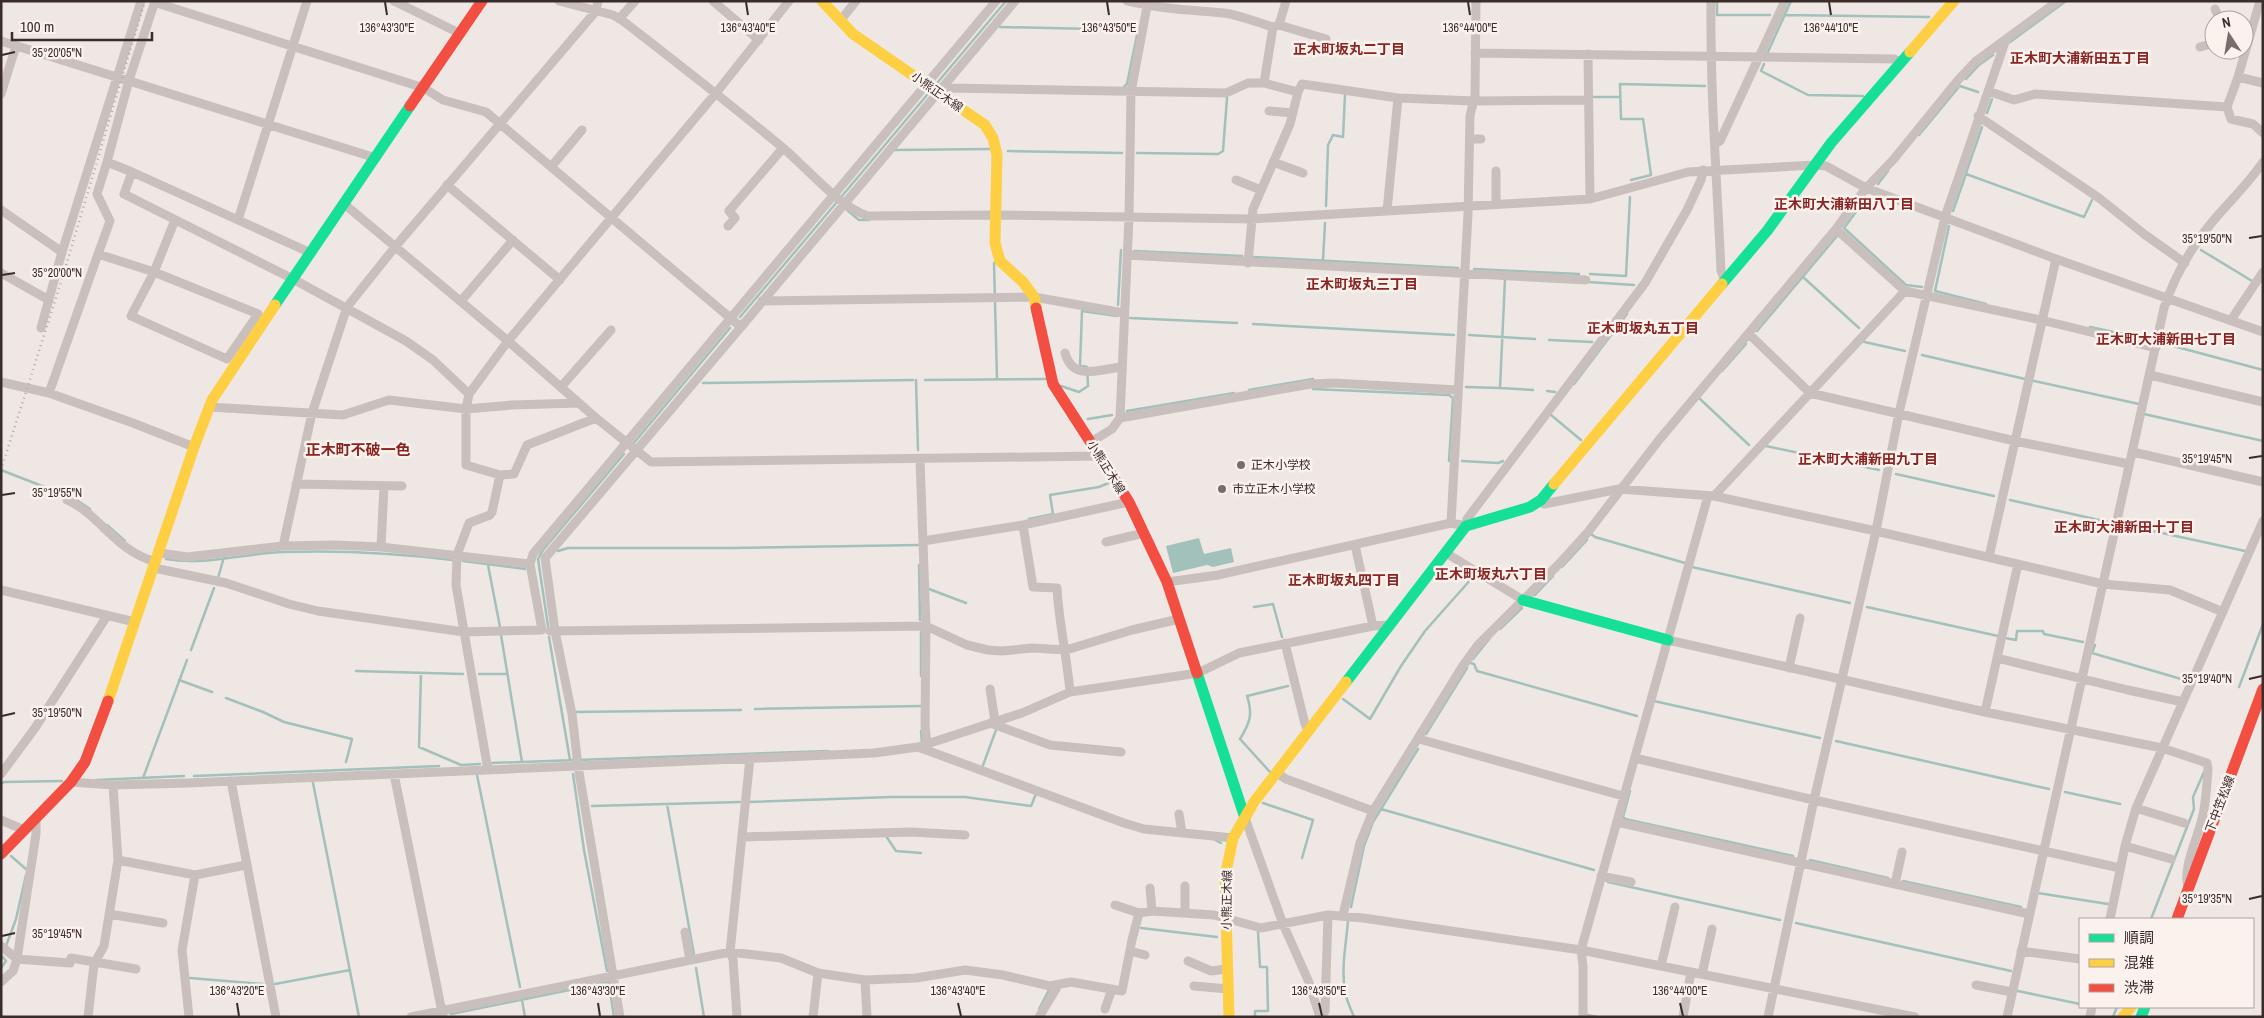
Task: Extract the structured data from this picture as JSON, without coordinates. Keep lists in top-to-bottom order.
{
  "streets": {
    "street": ["小熊正木線", "下中笠松線"]
  },
  "districts": [
    "正木町坂丸二丁目",
    "正木町大浦新田五丁目",
    "正木町大浦新田八丁目",
    "正木町坂丸三丁目",
    "正木町坂丸五丁目",
    "正木町大浦新田七丁目",
    "正木町不破一色",
    "正木町大浦新田九丁目",
    "正木町大浦新田十丁目",
    "正木町坂丸六丁目",
    "正木町坂丸四丁目"
  ],
  "places": ["正木小学校", "市立正木小学校"],
  "legend": ["順調", "混雑", "渋滞"],
  "scale_bar": "100 m",
  "north": "top",
  "coordinates": [
    "136°43'30\"E",
    "136°43'40\"E",
    "136°43'50\"E",
    "136°44'00\"E",
    "136°44'10\"E",
    "35°20'05\"N",
    "35°19'50\"N",
    "35°20'00\"N",
    "35°19'45\"N",
    "35°19'55\"N",
    "35°19'40\"N",
    "35°19'35\"N",
    "136°43'20\"E"
  ]
}
